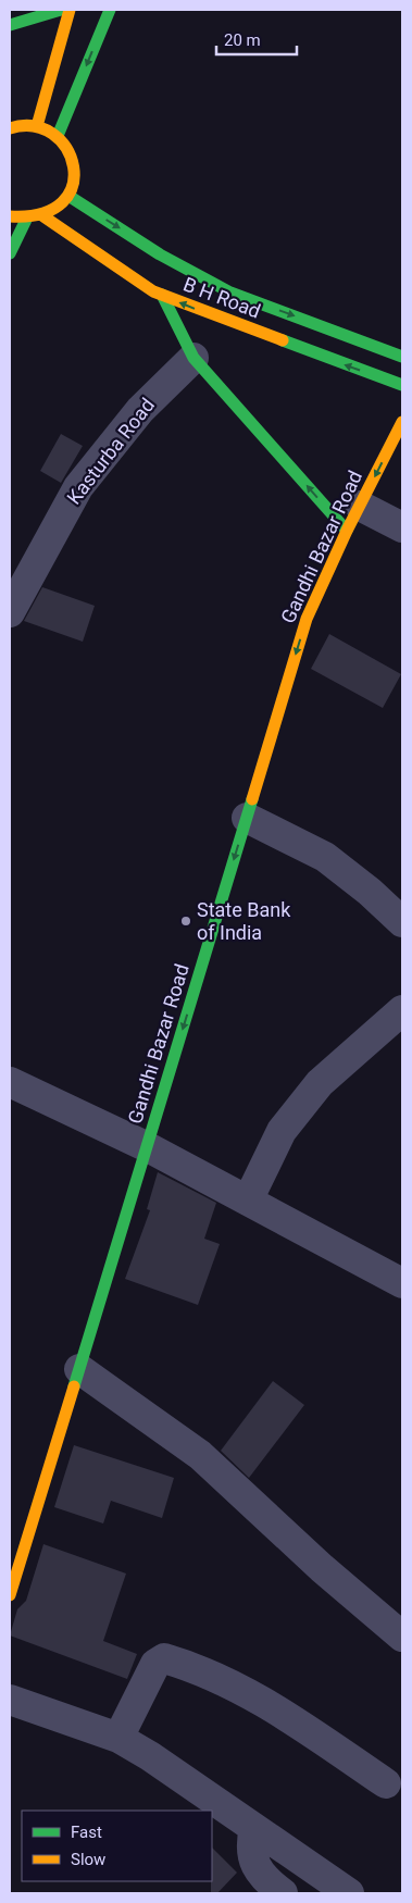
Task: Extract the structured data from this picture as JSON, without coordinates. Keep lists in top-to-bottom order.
{
  "streets": {
    "main road": ["B H Road", "Gandhi Bazar Road"],
    "street": ["Kasturba Road"]
  },
  "one_way": ["Gandhi Bazar Road"],
  "places": ["State Bank of India"],
  "legend": ["Fast", "Slow"],
  "scale_bar": "20 m"
}
